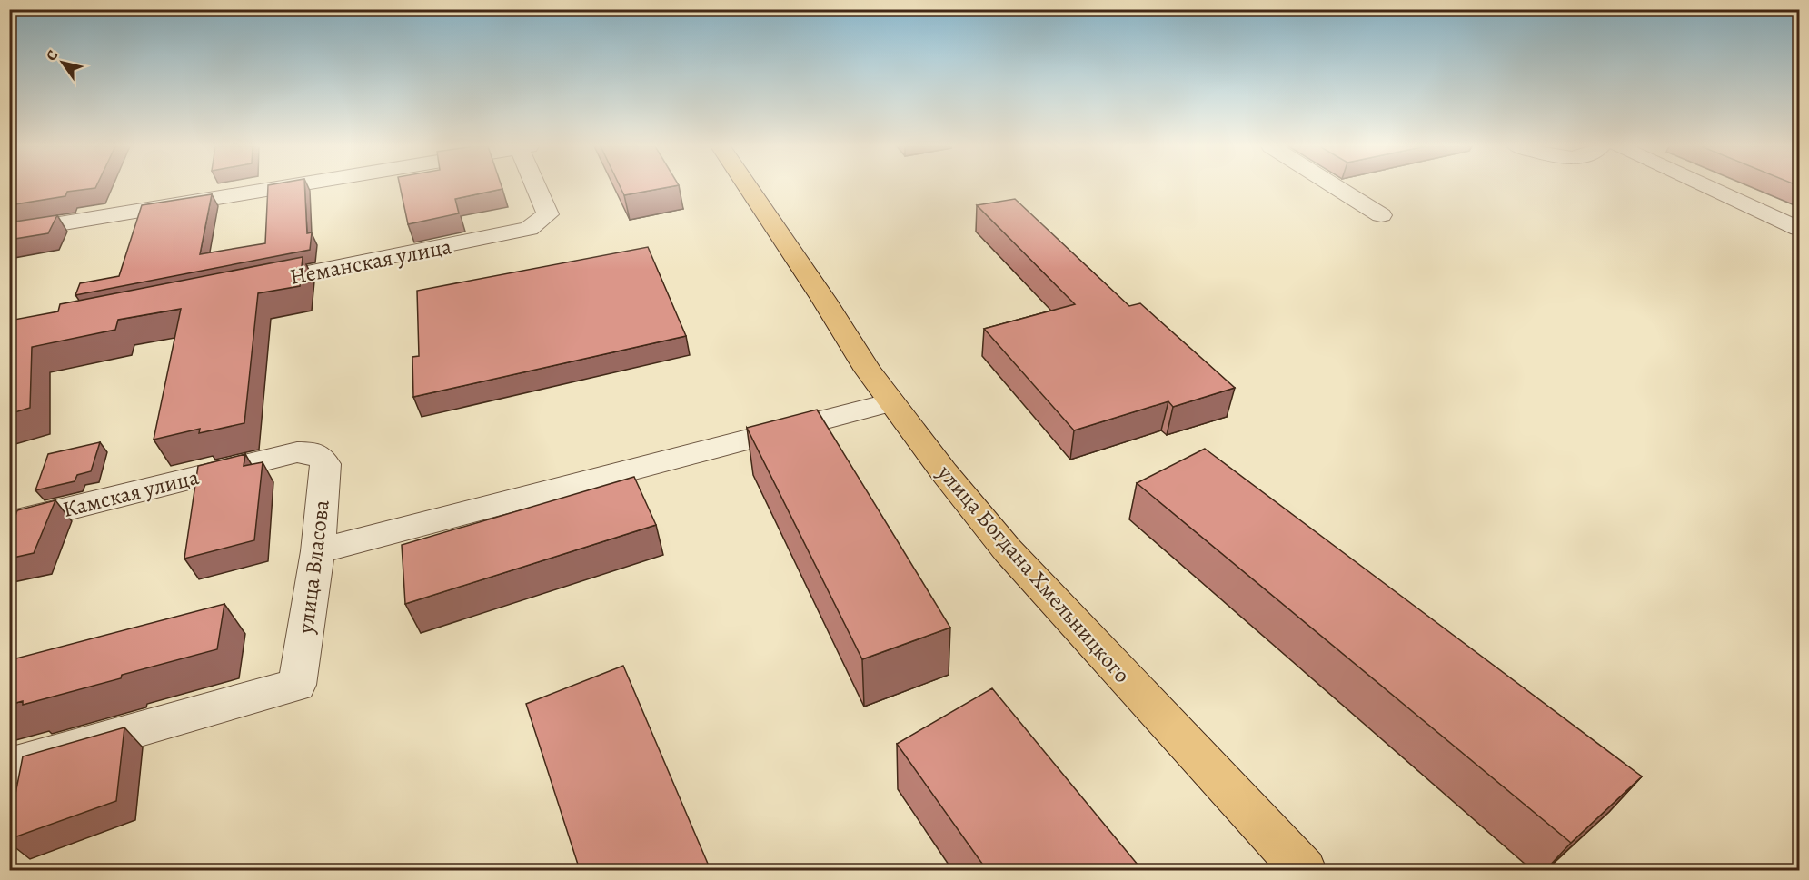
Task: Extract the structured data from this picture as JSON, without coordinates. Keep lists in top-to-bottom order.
{
  "streets": {
    "main road": ["улица Богдана Хмельницкого"],
    "street": ["Неманская улица", "Камская улица", "улица Власова"]
  },
  "crossings": [
    ["Камская улица", "улица Власова"]
  ],
  "north": "top left"
}
